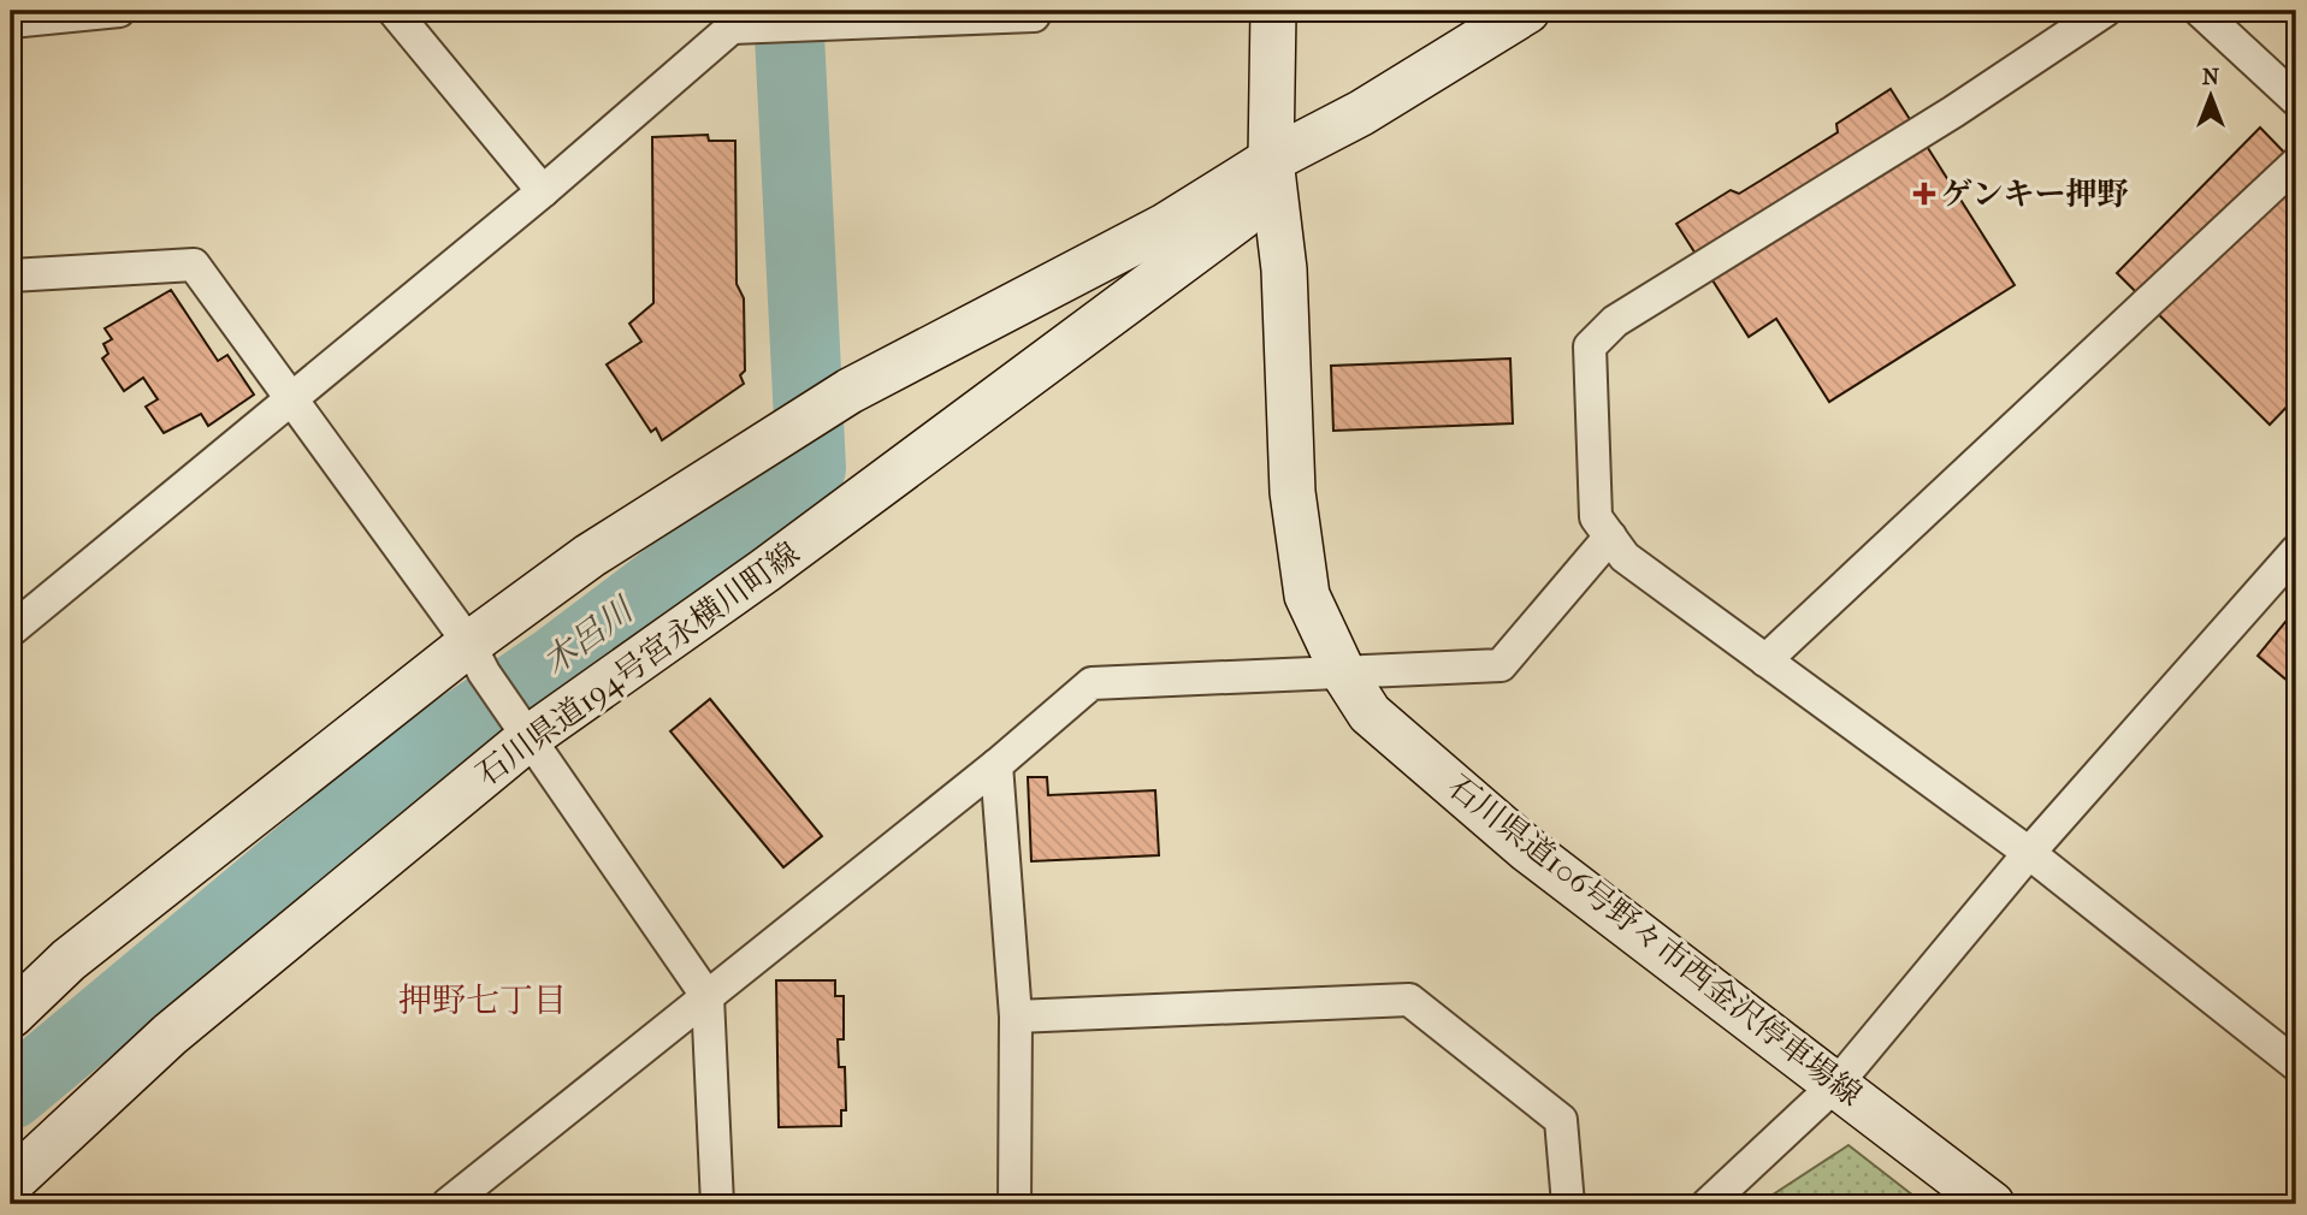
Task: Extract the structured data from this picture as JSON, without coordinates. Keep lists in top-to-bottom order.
{
  "streets": {
    "main road": ["石川県道194号宮永横川町線", "石川県道106号野々市西金沢停車場線"]
  },
  "crossings": [
    ["石川県道194号宮永横川町線", "石川県道106号野々市西金沢停車場線"]
  ],
  "districts": ["押野七丁目"],
  "water": ["木呂川"],
  "places": {
    "health": ["ゲンキー押野"]
  },
  "north": "top"
}
